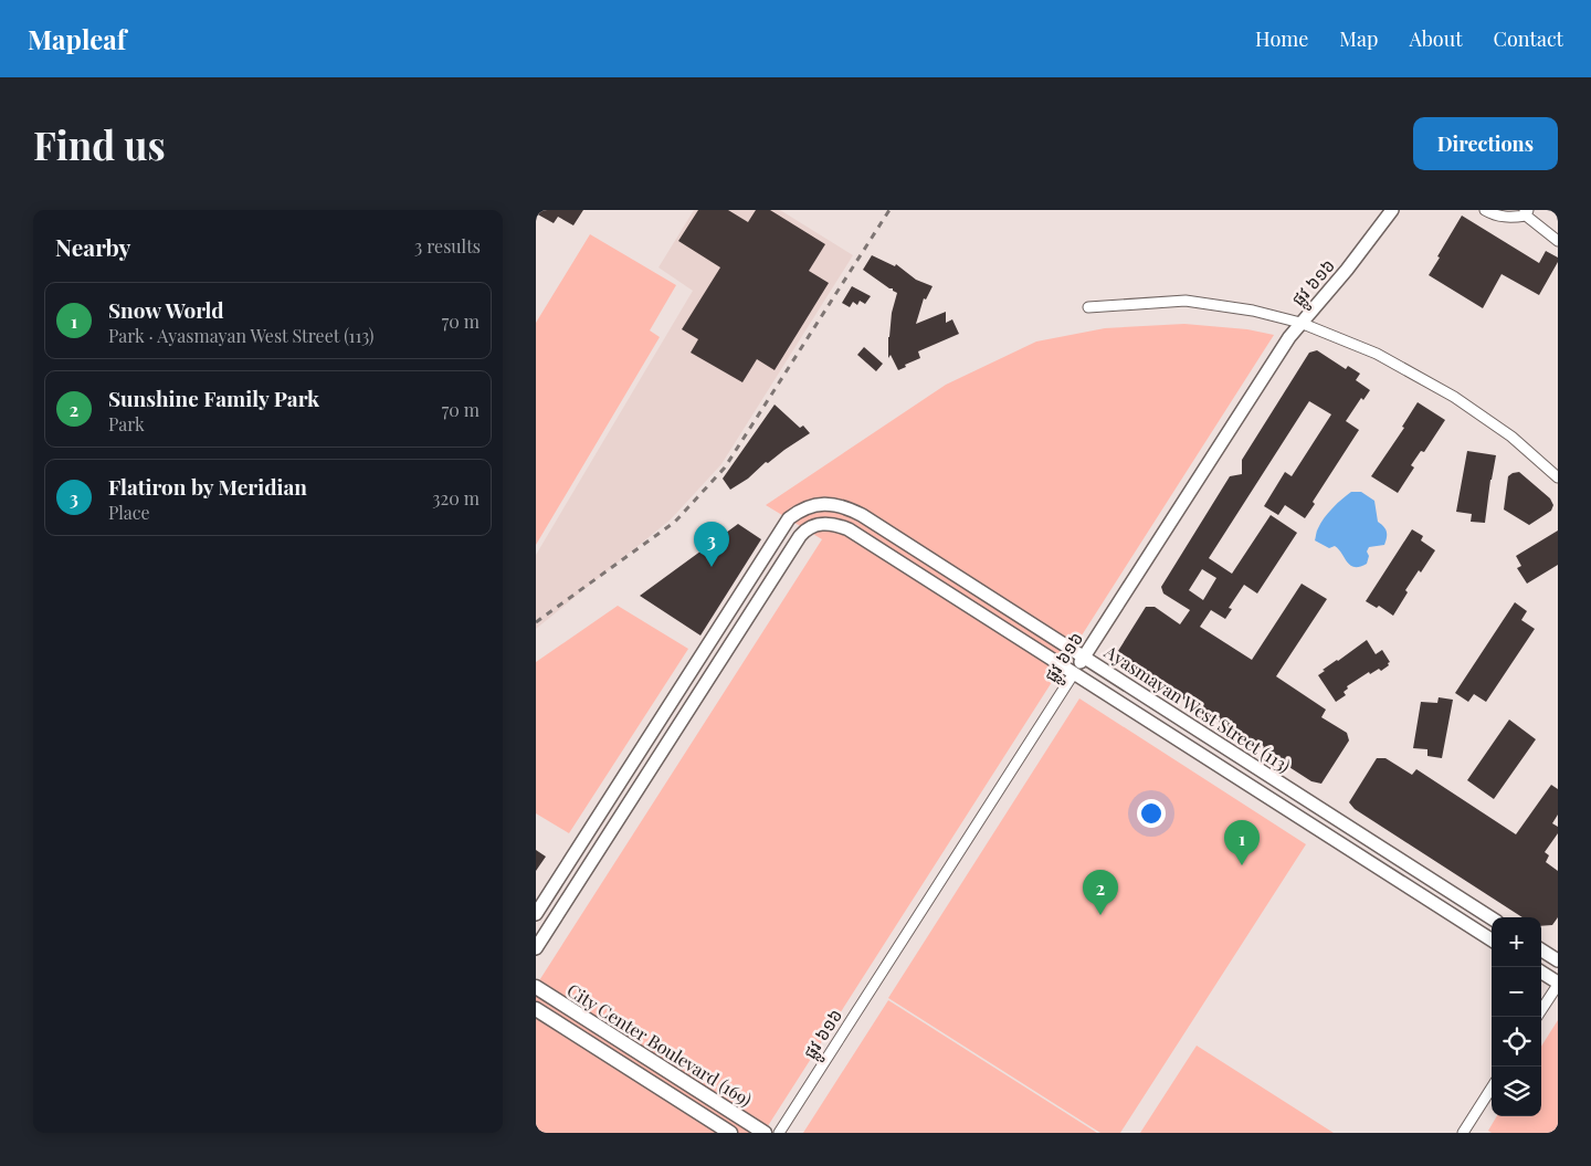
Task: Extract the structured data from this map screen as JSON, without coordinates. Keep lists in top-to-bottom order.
{
  "streets": {
    "main road": ["City Center Boulevard (169)"],
    "street": ["ផ្លូវ ៦១៦", "Ayasmayan West Street (113)"]
  },
  "crossings": [
    ["ផ្លូវ ៦១៦", "Ayasmayan West Street (113)"]
  ],
  "page": {
    "header": "Mapleaf",
    "nav": [
      "Home",
      "Map",
      "About",
      "Contact"
    ],
    "buttons": "Directions",
    "title": "Find us",
    "heading": ["Nearby", "3 results"],
    "list": [
      {
        "mark": "1",
        "name": "Snow World",
        "note": "Park · Ayasmayan West Street (113)",
        "value": "70 m"
      },
      {
        "mark": "2",
        "name": "Sunshine Family Park",
        "note": "Park",
        "value": "70 m"
      },
      {
        "mark": "3",
        "name": "Flatiron by Meridian",
        "note": "Place",
        "value": "320 m"
      }
    ],
    "pins": ["3", "1", "2"],
    "map_buttons": ["+", "−"]
  }
}
